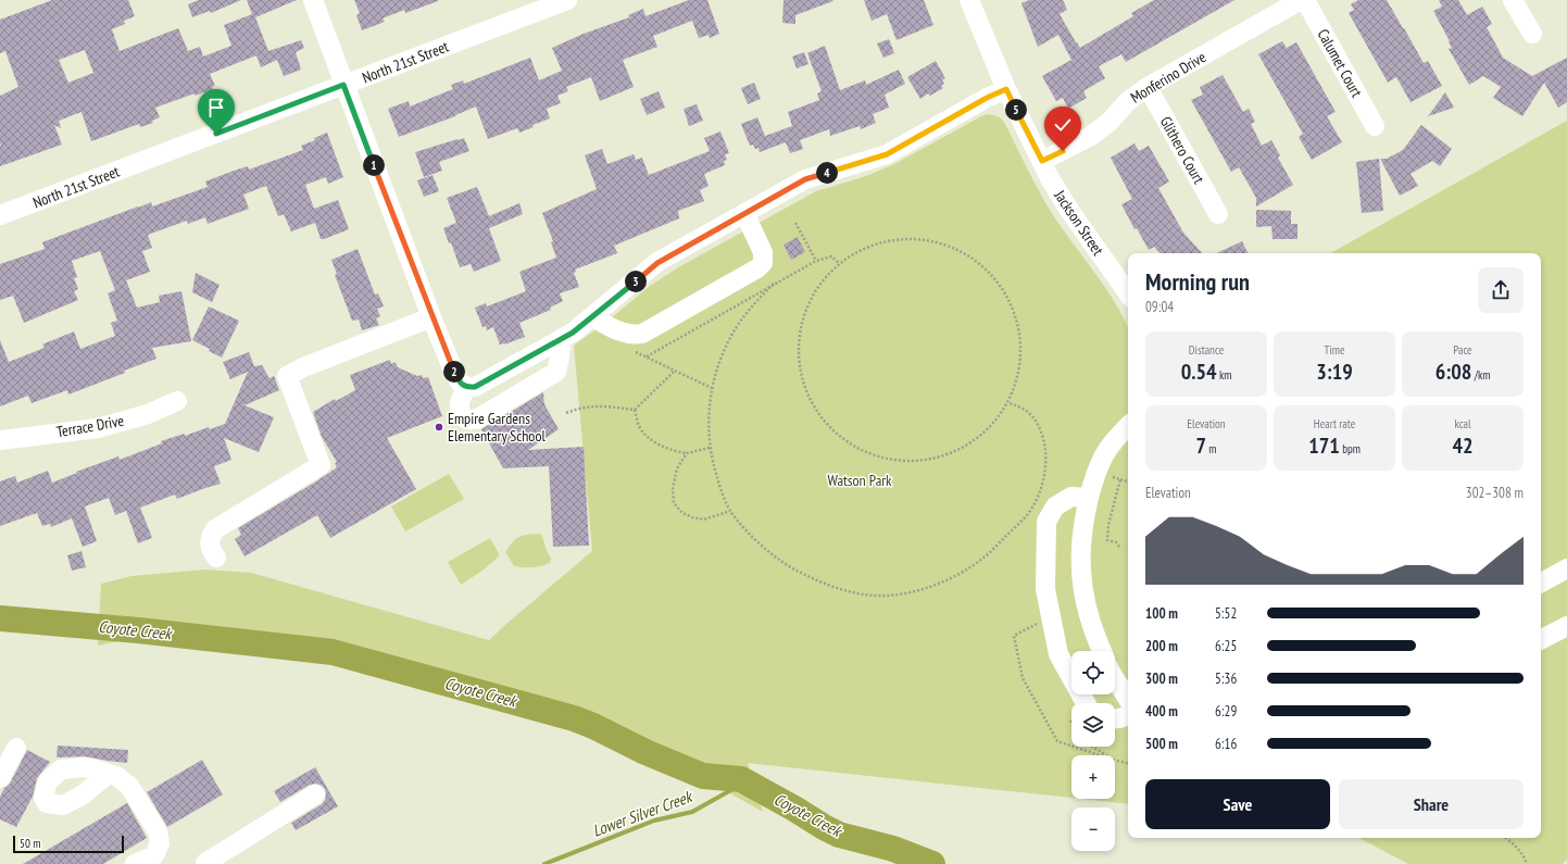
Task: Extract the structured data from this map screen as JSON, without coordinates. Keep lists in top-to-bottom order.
{
  "streets": {
    "street": [
      "North 21st Street",
      "Calumet Court",
      "Monferino Drive",
      "Glithero Court",
      "Jackson Street",
      "Terrace Drive"
    ]
  },
  "crossings": [
    ["Monferino Drive", "Glithero Court"],
    ["Monferino Drive", "Jackson Street"]
  ],
  "water": ["Coyote Creek", "Lower Silver Creek"],
  "parks": ["Watson Park"],
  "places": ["Empire Gardens Elementary School"],
  "scale_bar": "50 m",
  "page": {
    "pins": [
      "5",
      "1",
      "4",
      "3",
      "2"
    ],
    "heading": ["Morning run", "09:04"],
    "stats": [
      ["Distance", "0.54 km"],
      ["Time", "3:19"],
      ["Pace", "6:08 /km"],
      ["Elevation", "7 m"],
      ["Heart rate", "171 bpm"],
      ["kcal", "42"]
    ],
    "chart": ["Elevation", "302–308 m"],
    "list": [
      {
        "name": "100 m",
        "note": "5:52"
      },
      {
        "name": "200 m",
        "note": "6:25"
      },
      {
        "name": "300 m",
        "note": "5:36"
      },
      {
        "name": "400 m",
        "note": "6:29"
      },
      {
        "name": "500 m",
        "note": "6:16"
      }
    ],
    "map_buttons": ["+", "−"],
    "buttons": ["Save", "Share"],
    "scale": "50 m"
  }
}
